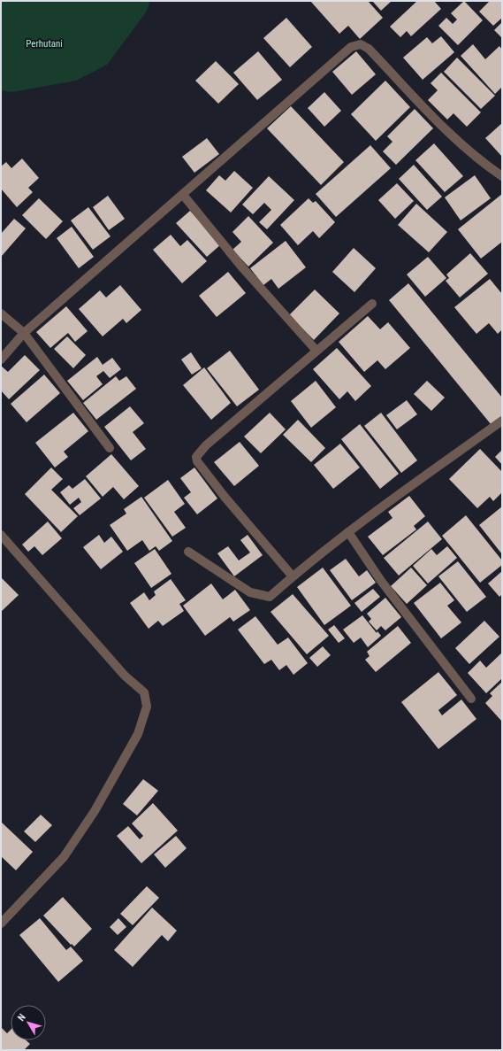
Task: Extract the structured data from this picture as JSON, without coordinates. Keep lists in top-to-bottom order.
{
  "parks": ["Perhutani"],
  "north": "top left"
}
